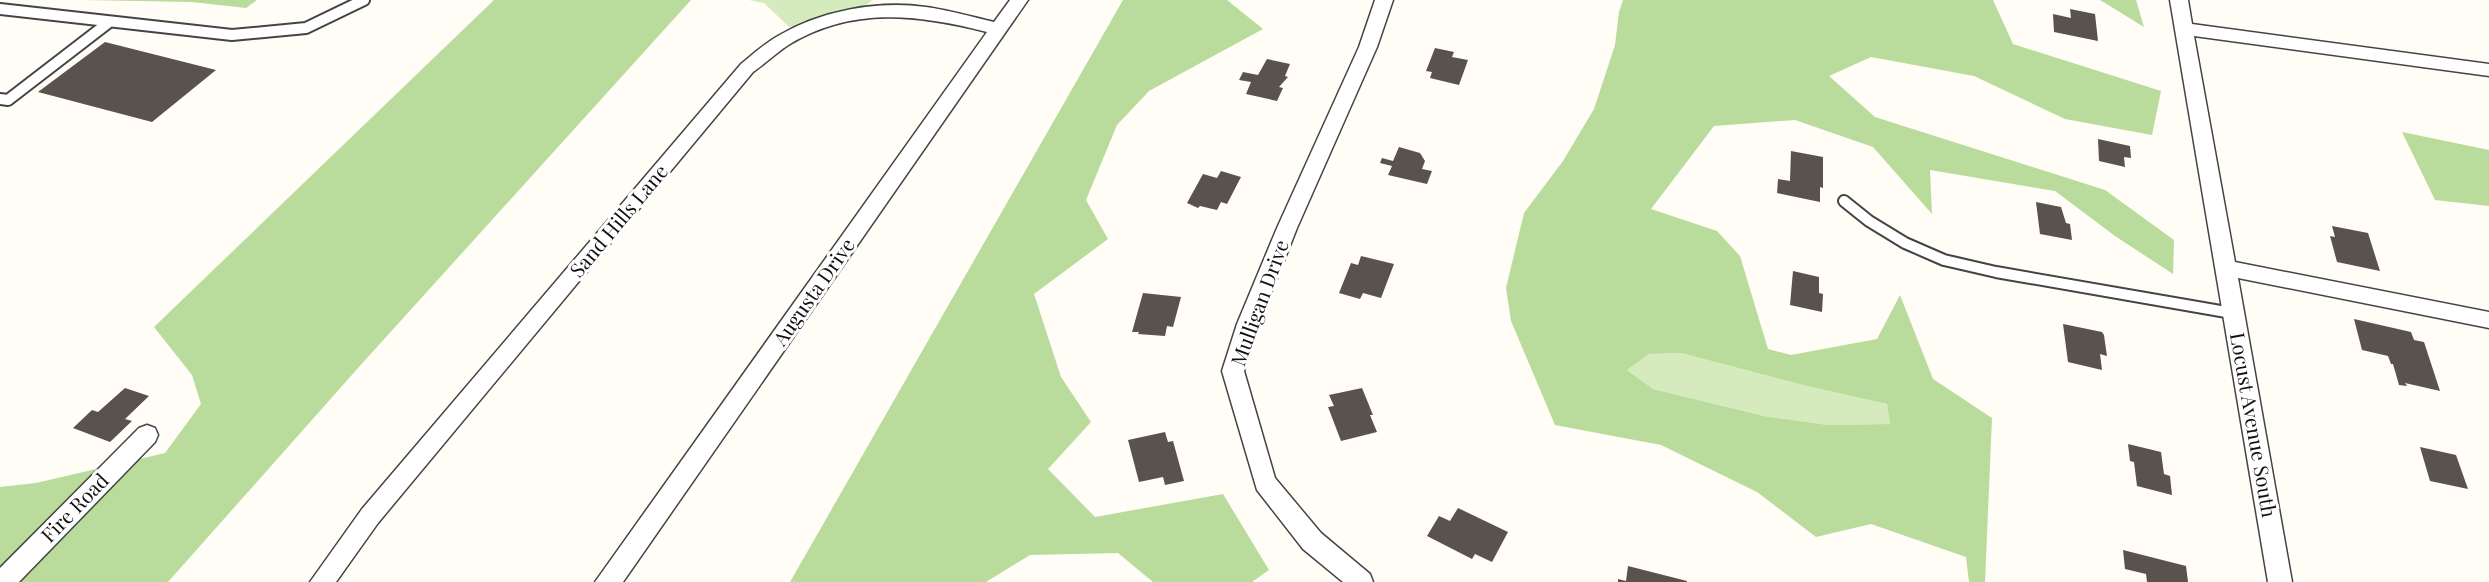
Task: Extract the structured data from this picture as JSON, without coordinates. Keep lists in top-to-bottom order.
{
  "streets": {
    "street": [
      "Sand Hills Lane",
      "Augusta Drive",
      "Mulligan Drive",
      "Locust Avenue South",
      "Fire Road"
    ]
  },
  "crossings": [
    ["Sand Hills Lane", "Augusta Drive"]
  ]
}
